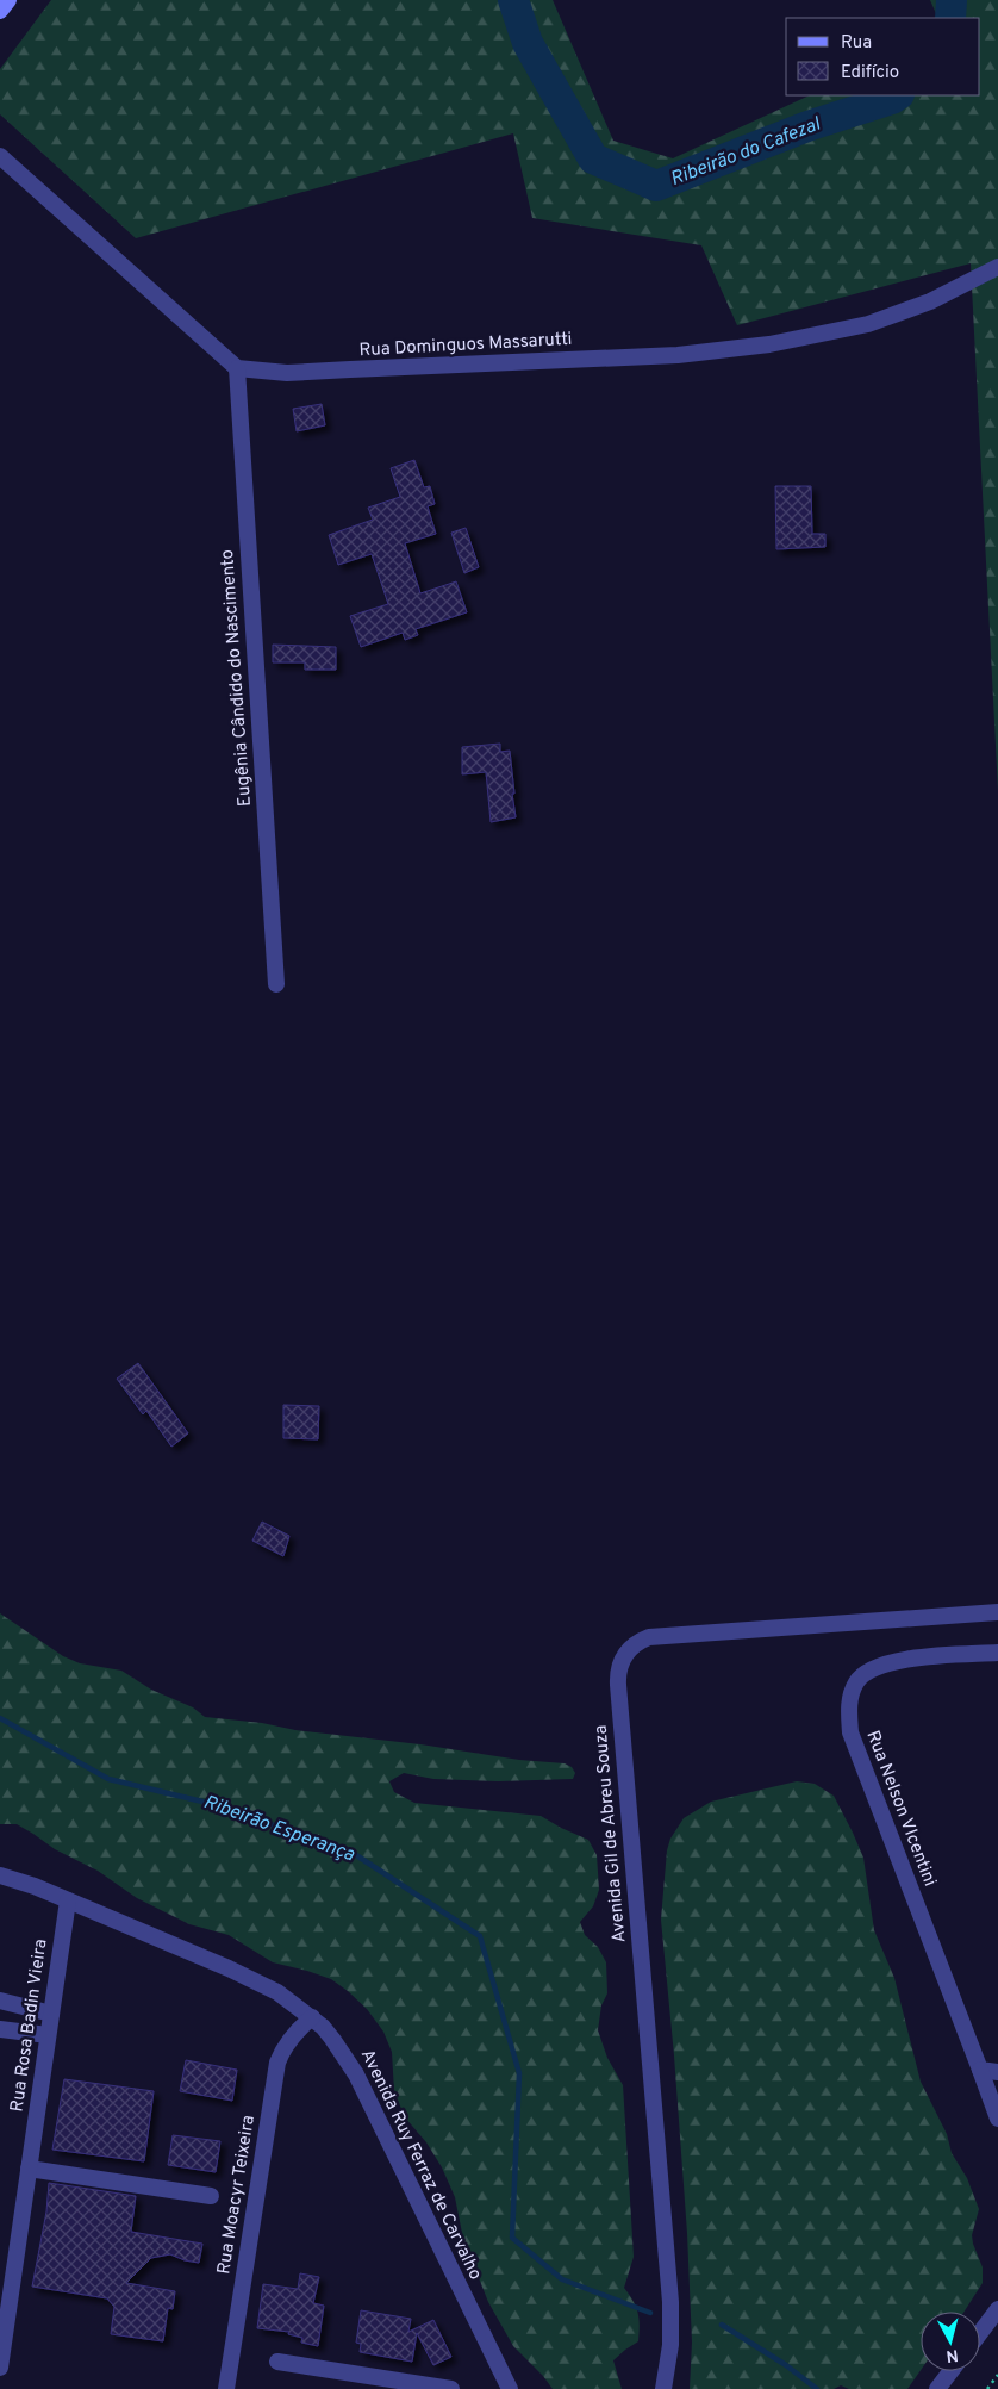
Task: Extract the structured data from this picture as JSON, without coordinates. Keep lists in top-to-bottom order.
{
  "streets": {
    "street": [
      "Rua Dominguos Massarutti",
      "Eugênia Cândido do Nascimento",
      "Rua Nelson VIcentini",
      "Avenida Gil de Abreu Souza",
      "Rua Rosa Badin Vieira",
      "Avenida Ruy Ferraz de Carvalho",
      "Rua Moacyr Teixeira"
    ]
  },
  "crossings": [
    ["Rua Dominguos Massarutti", "Eugênia Cândido do Nascimento"],
    ["Rua Rosa Badin Vieira", "Avenida Ruy Ferraz de Carvalho"],
    ["Avenida Ruy Ferraz de Carvalho", "Rua Moacyr Teixeira"]
  ],
  "water": ["Ribeirão do Cafezal", "Ribeirão Esperança"],
  "legend": ["Rua", "Edifício"],
  "north": "bottom"
}
